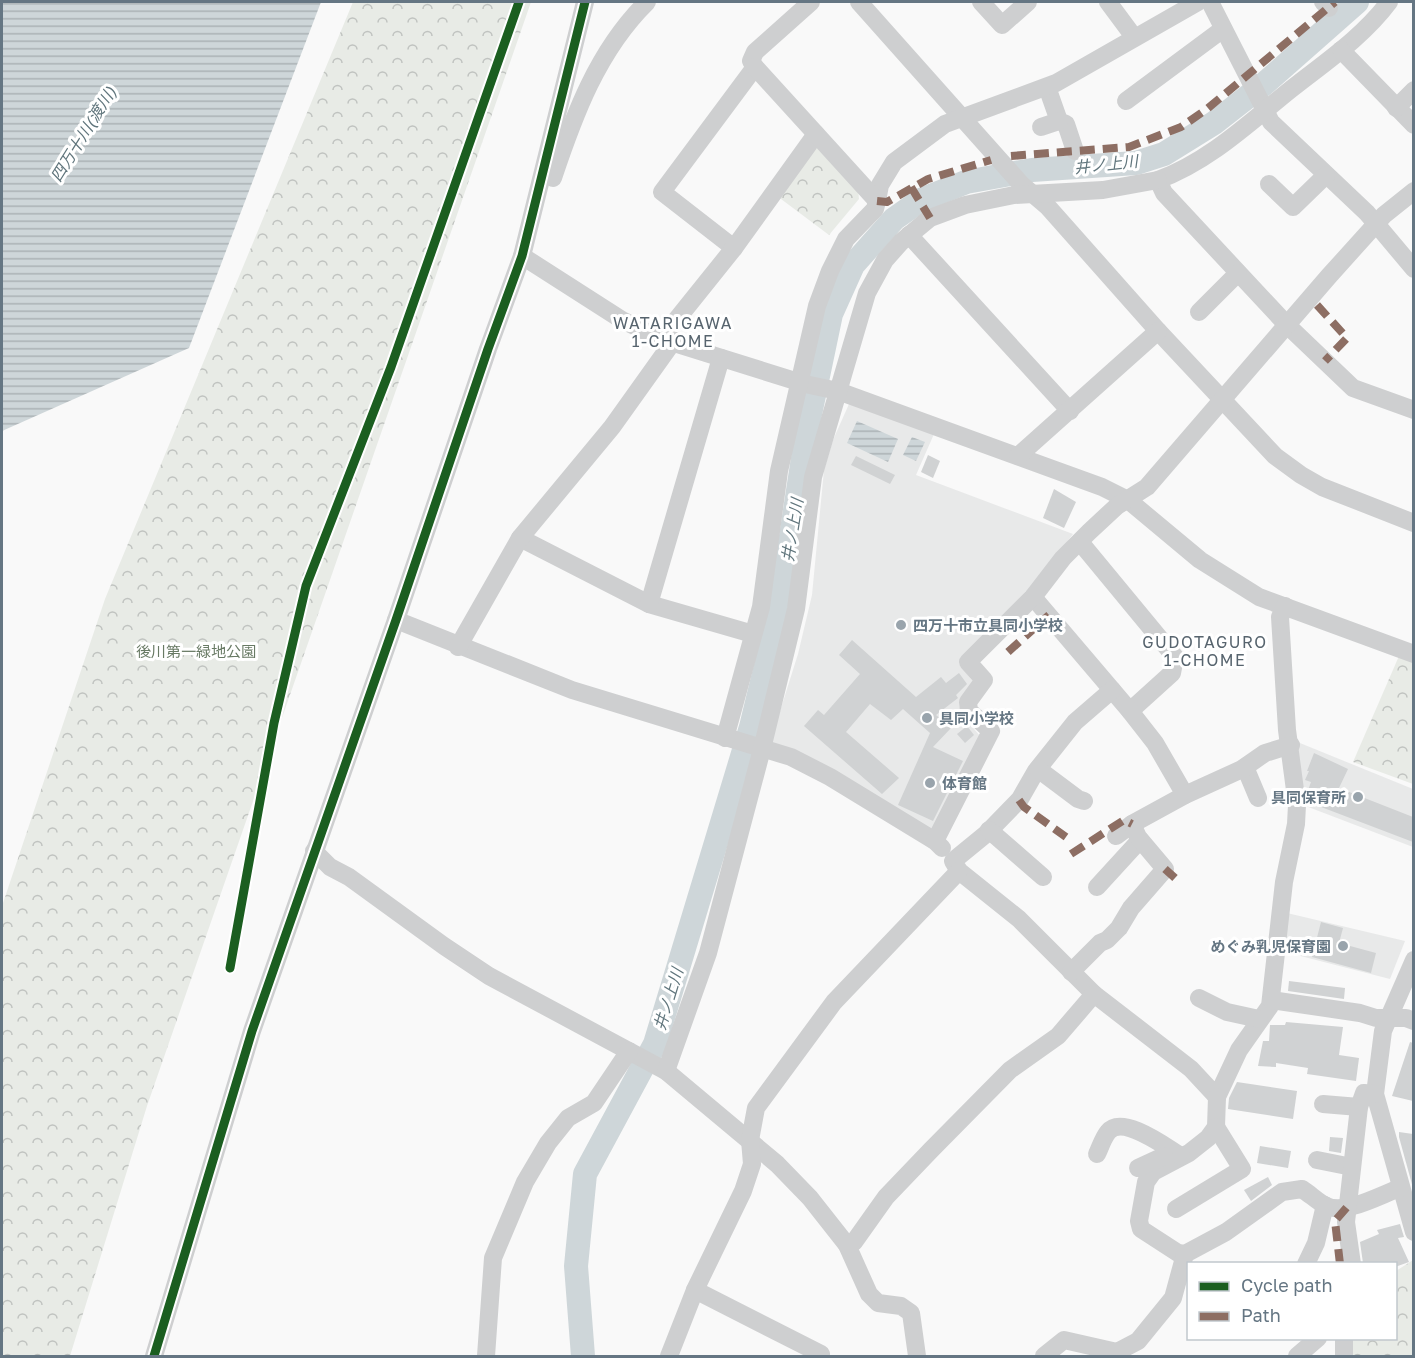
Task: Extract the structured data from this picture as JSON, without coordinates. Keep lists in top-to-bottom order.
{
  "districts": ["WATARIGAWA 1-CHOME", "GUDOTAGURO 1-CHOME"],
  "water": ["四万十川(渡川)", "井ノ上川"],
  "parks": ["後川第一緑地公園"],
  "places": [
    "四万十市立具同小学校",
    "具同小学校",
    "体育館",
    "具同保育所",
    "めぐみ乳児保育園"
  ],
  "legend": ["Cycle path", "Path"]
}
